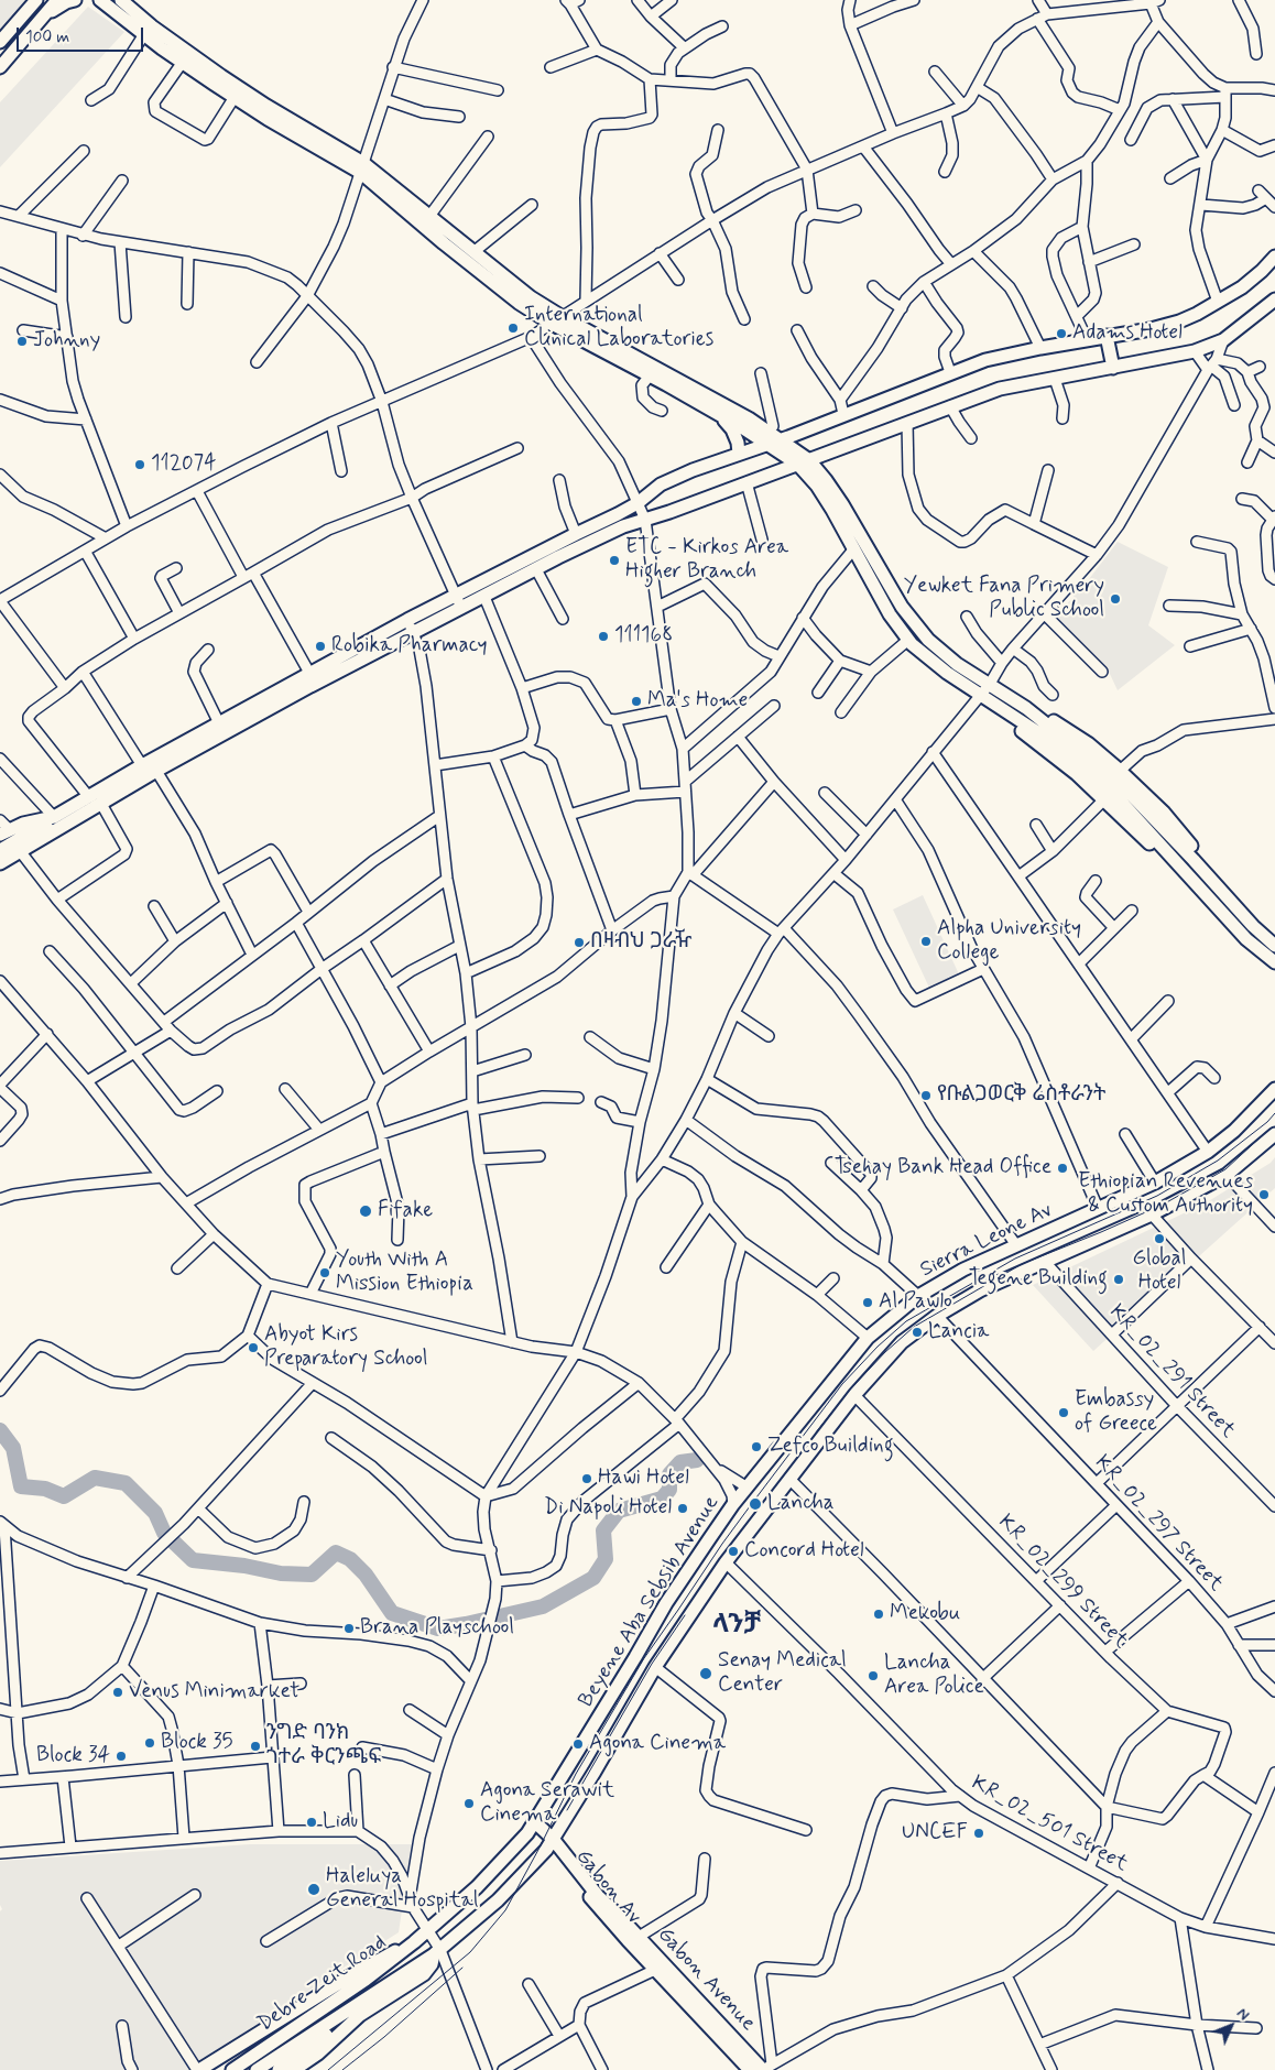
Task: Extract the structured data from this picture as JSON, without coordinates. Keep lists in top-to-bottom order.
{
  "streets": {
    "main road": [
      "Sierra Leone Av",
      "Beyene Aba Sebsib Avenue",
      "Gabon Av",
      "Gabon Avenue",
      "Debre Zeit Road"
    ],
    "street": [
      "KR_02_291 Street",
      "KR_02_297 Street",
      "KR_02_299 Street",
      "KR_02_501 Street"
    ]
  },
  "crossings": [
    ["Sierra Leone Av", "KR_02_291 Street"],
    ["Sierra Leone Av", "KR_02_297 Street"],
    ["Sierra Leone Av", "KR_02_299 Street"],
    ["Sierra Leone Av", "Beyene Aba Sebsib Avenue"],
    ["KR_02_299 Street", "Beyene Aba Sebsib Avenue"],
    ["Beyene Aba Sebsib Avenue", "KR_02_501 Street"],
    ["Beyene Aba Sebsib Avenue", "Gabon Av"],
    ["Beyene Aba Sebsib Avenue", "Debre Zeit Road"],
    ["Gabon Av", "Gabon Avenue"],
    ["Gabon Av", "Debre Zeit Road"]
  ],
  "districts": ["ላንቻ"],
  "places": [
    "International Clinical Laboratories",
    "Adams Hotel",
    "Johnny",
    "112074",
    "ETC - Kirkos Area Higher Branch",
    "Yewket Fana Primery Public School",
    "111168",
    "Robika Pharmacy",
    "Ma's Home",
    "Alpha University College",
    "በዛብህ ጋራዥ",
    "የቡልጋወርቅ ሬስቶራንት",
    "Tsehay Bank Head Office",
    "Ethiopian Revenues & Custom Authority",
    "Fifake",
    "Global Hotel",
    "Youth With A Mission Ethiopia",
    "Tegene Building",
    "Al Pawlo",
    "Lancia",
    "Abyot Kirs Preparatory School",
    "Embassy of Greece",
    "Zefco Building",
    "Hawi Hotel",
    "Lancha",
    "Di Napoli Hotel",
    "Concord Hotel",
    "Mekobu",
    "Brana Playschool",
    "Senay Medical Center",
    "Lancha Area Police",
    "Venus Minimarket",
    "Block 35",
    "Agona Cinema",
    "ንግድ ባንክ ጎተራ ቅርንጫፍ",
    "Block 34",
    "Agona Serawit Cinema",
    "Lidu",
    "UNCEF",
    "Haleluya General Hospital"
  ],
  "scale_bar": "100 m",
  "north": "top right"
}
